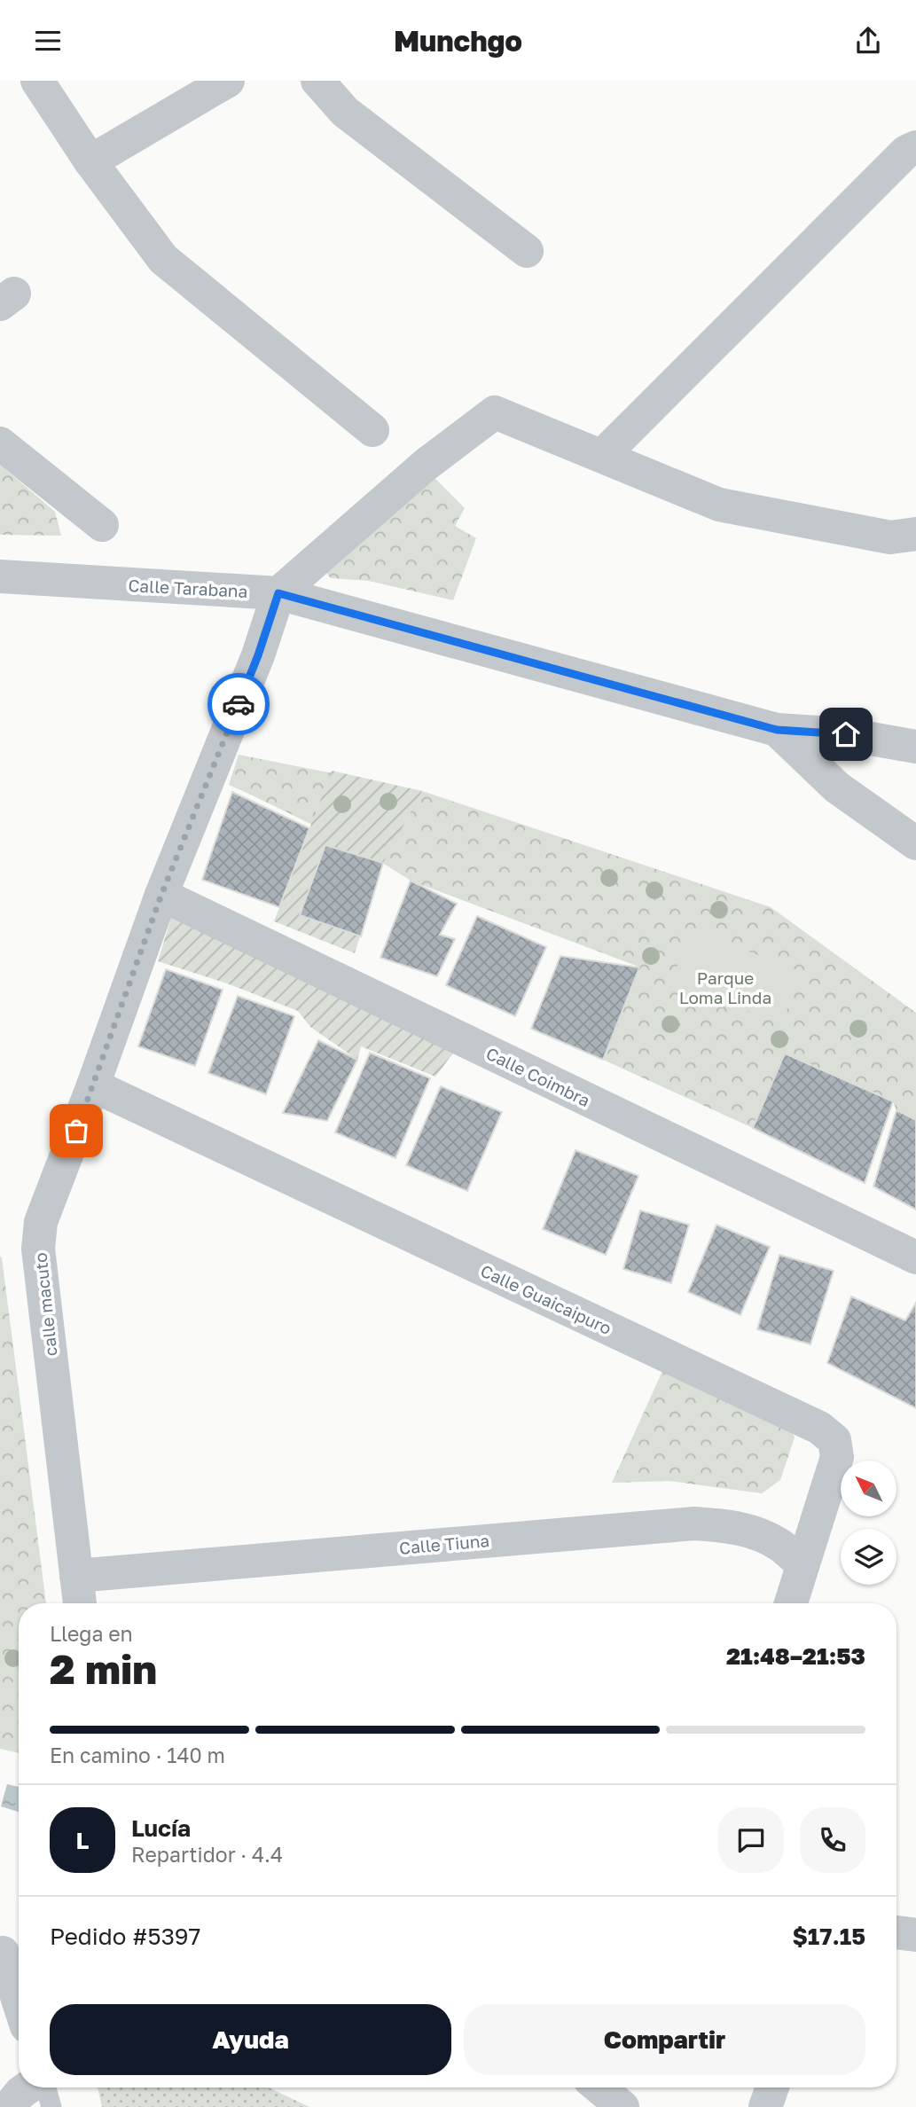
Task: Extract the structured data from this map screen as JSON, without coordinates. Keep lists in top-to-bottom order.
{
  "streets": {
    "street": [
      "Calle Tarabana",
      "Calle Coimbra",
      "Calle Guaicaipuro",
      "calle macuto",
      "Calle Tiuna"
    ]
  },
  "crossings": [
    ["Calle Tarabana", "calle macuto"],
    ["Calle Coimbra", "calle macuto"],
    ["Calle Guaicaipuro", "calle macuto"],
    ["Calle Guaicaipuro", "Calle Tiuna"],
    ["calle macuto", "Calle Tiuna"]
  ],
  "parks": ["Parque Loma Linda"],
  "north": "top left",
  "page": {
    "header": "Munchgo",
    "heading": ["2 min", "Llega en", "21:48–21:53"],
    "panel": [
      "Lucía",
      "Repartidor · 4.4",
      "Pedido #5397",
      "$17.15"
    ],
    "bar": "En camino · 140 m",
    "round": "L",
    "buttons": ["Ayuda", "Compartir"]
  }
}
